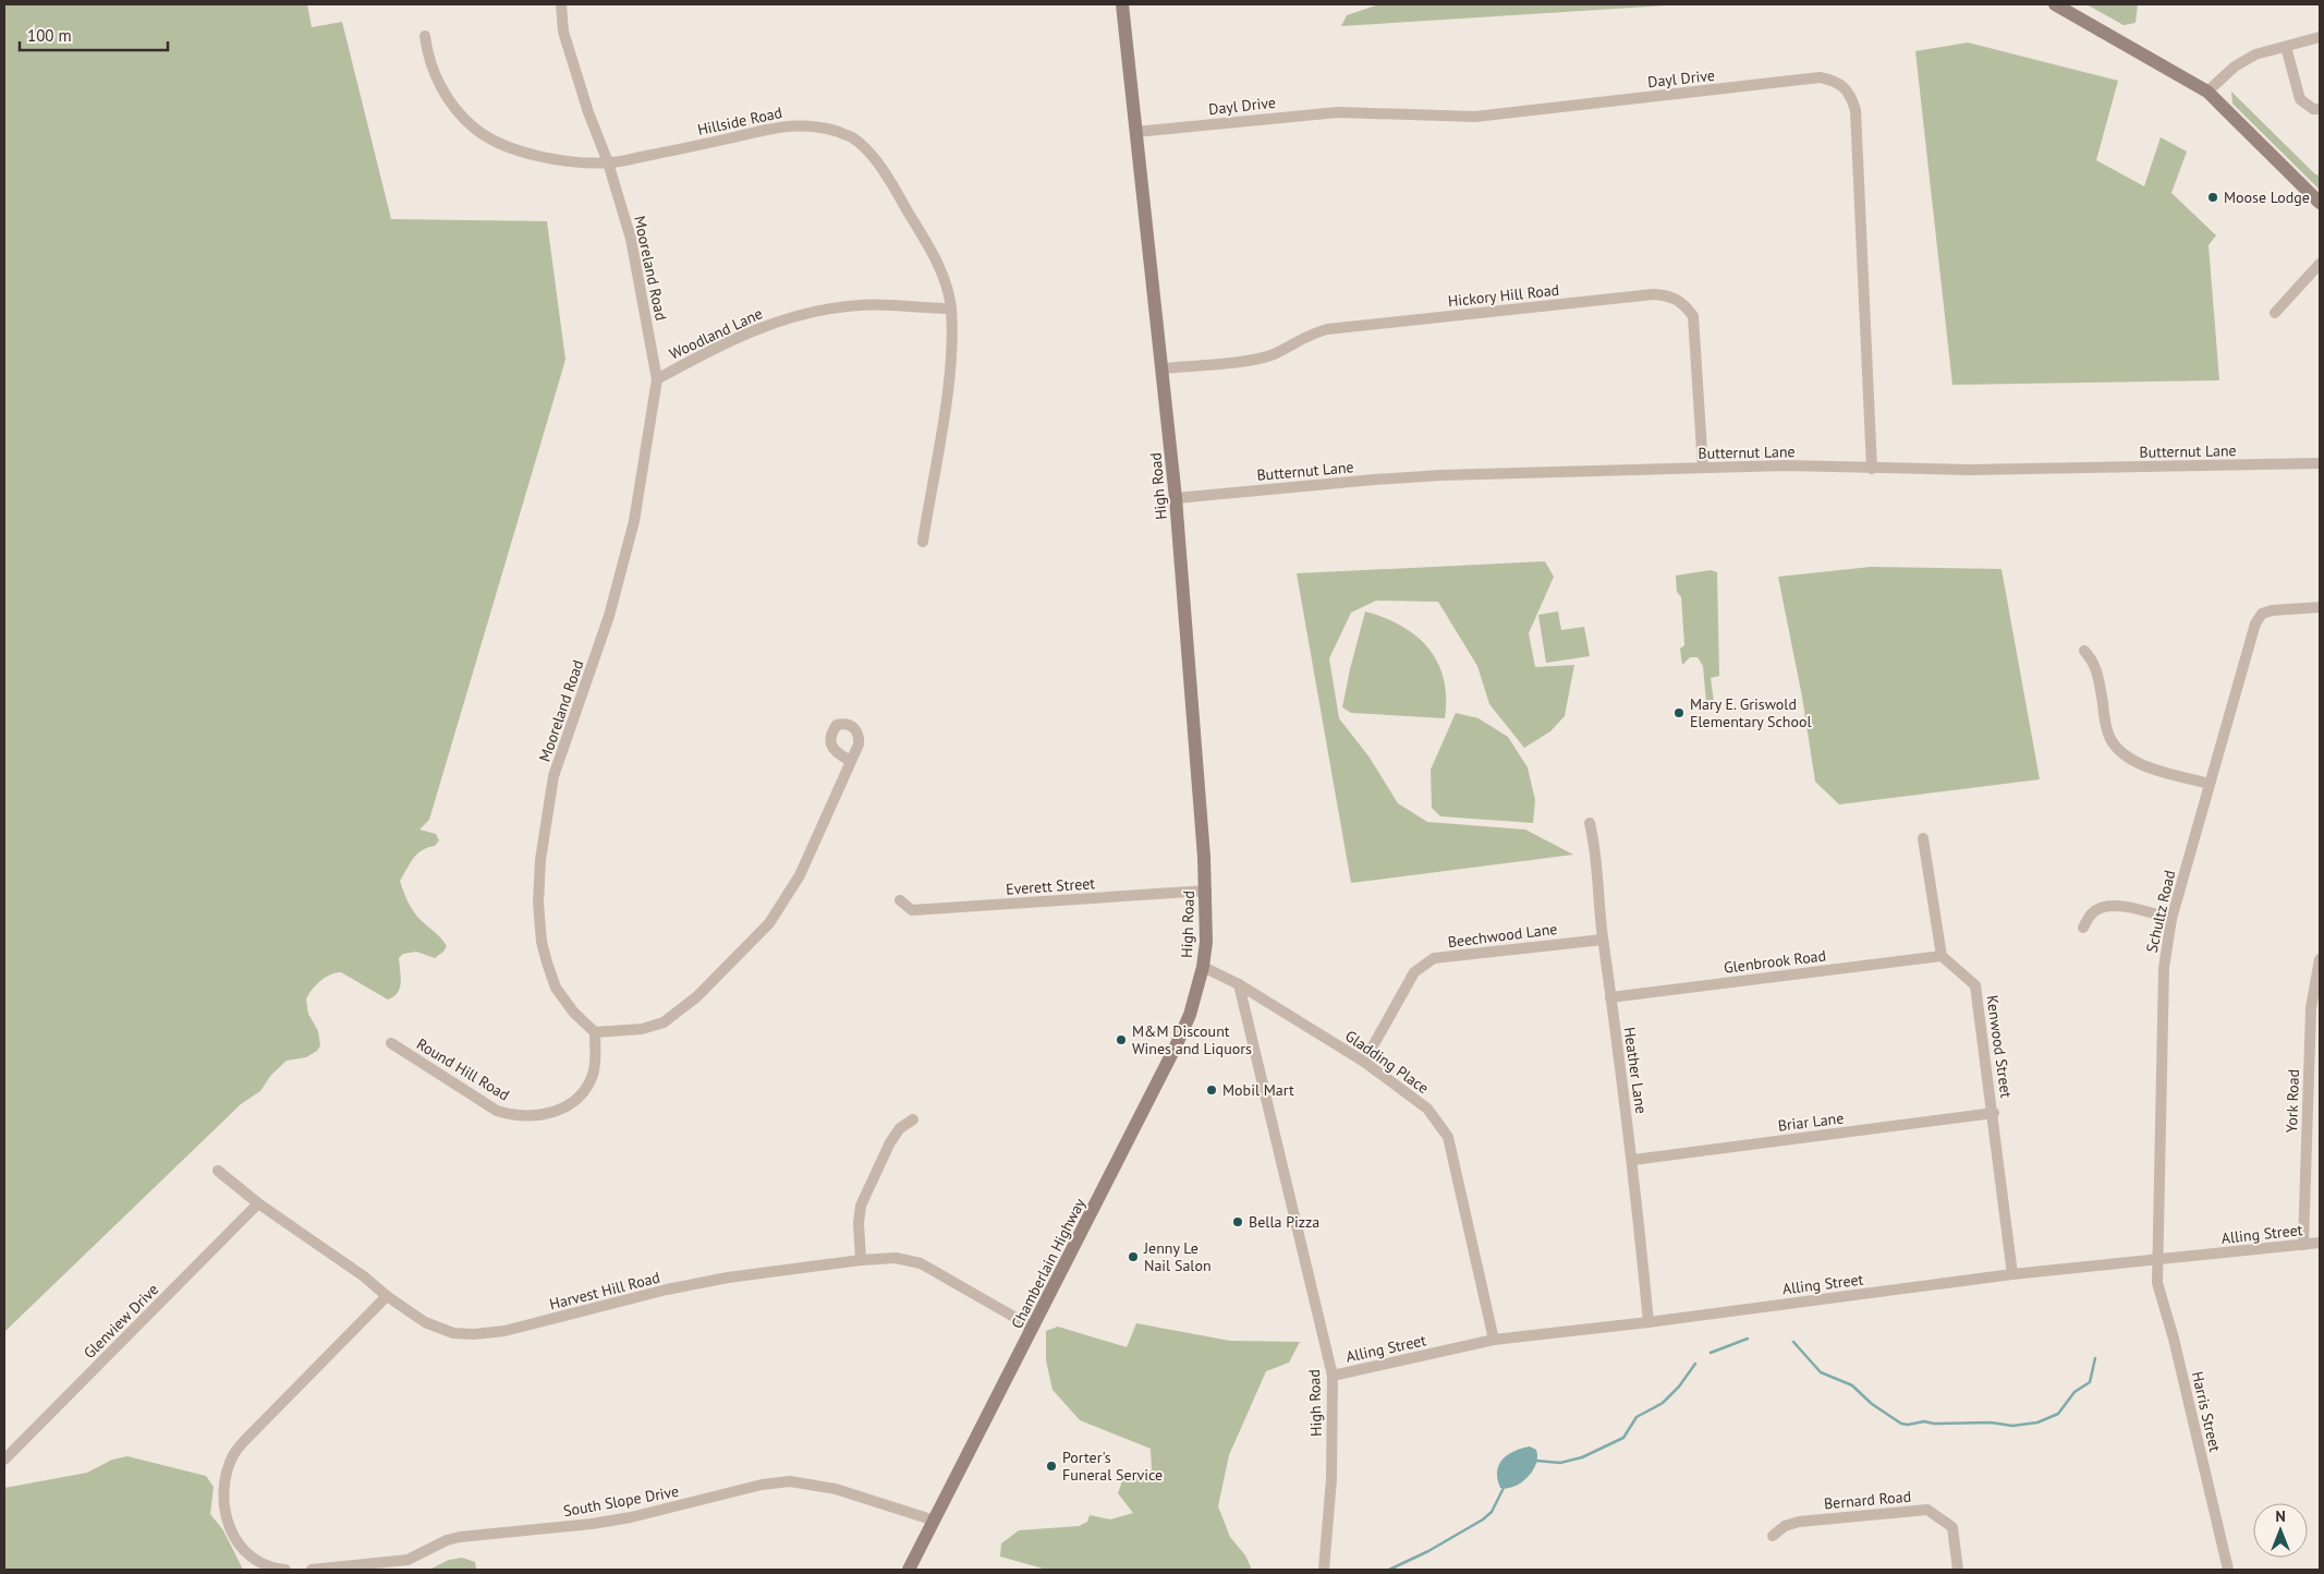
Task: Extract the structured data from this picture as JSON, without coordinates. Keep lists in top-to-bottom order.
{
  "streets": {
    "main road": ["High Road", "Chamberlain Highway"],
    "street": [
      "Dayl Drive",
      "Hillside Road",
      "Mooreland Road",
      "Hickory Hill Road",
      "Woodland Lane",
      "Butternut Lane",
      "Everett Street",
      "Schultz Road",
      "Beechwood Lane",
      "Glenbrook Road",
      "Kenwood Street",
      "Gladding Place",
      "Round Hill Road",
      "Heather Lane",
      "York Road",
      "Briar Lane",
      "Alling Street",
      "Harvest Hill Road",
      "Glenview Drive",
      "Harris Street",
      "Bernard Road",
      "South Slope Drive"
    ]
  },
  "crossings": [
    ["Dayl Drive", "Butternut Lane"],
    ["Dayl Drive", "High Road"],
    ["Hillside Road", "Mooreland Road"],
    ["Hillside Road", "Woodland Lane"],
    ["Mooreland Road", "Woodland Lane"],
    ["Mooreland Road", "Round Hill Road"],
    ["Hickory Hill Road", "Butternut Lane"],
    ["Hickory Hill Road", "High Road"],
    ["Butternut Lane", "High Road"],
    ["High Road", "Everett Street"],
    ["High Road", "Gladding Place"],
    ["High Road", "Alling Street"],
    ["High Road", "Chamberlain Highway"],
    ["Schultz Road", "Alling Street"],
    ["Schultz Road", "Harris Street"],
    ["Beechwood Lane", "Gladding Place"],
    ["Beechwood Lane", "Heather Lane"],
    ["Glenbrook Road", "Kenwood Street"],
    ["Glenbrook Road", "Heather Lane"],
    ["Kenwood Street", "Briar Lane"],
    ["Kenwood Street", "Alling Street"],
    ["Gladding Place", "Alling Street"],
    ["Gladding Place", "Chamberlain Highway"],
    ["Heather Lane", "Briar Lane"],
    ["Heather Lane", "Alling Street"],
    ["York Road", "Alling Street"],
    ["Alling Street", "Harris Street"],
    ["Chamberlain Highway", "Harvest Hill Road"],
    ["Chamberlain Highway", "South Slope Drive"],
    ["Harvest Hill Road", "Glenview Drive"]
  ],
  "places": [
    "Moose Lodge",
    "Mary E. Griswold Elementary School",
    "M&M Discount Wines and Liquors",
    "Mobil Mart",
    "Bella Pizza",
    "Jenny Le Nail Salon",
    "Porter's Funeral Service"
  ],
  "scale_bar": "100 m",
  "north": "top"
}
